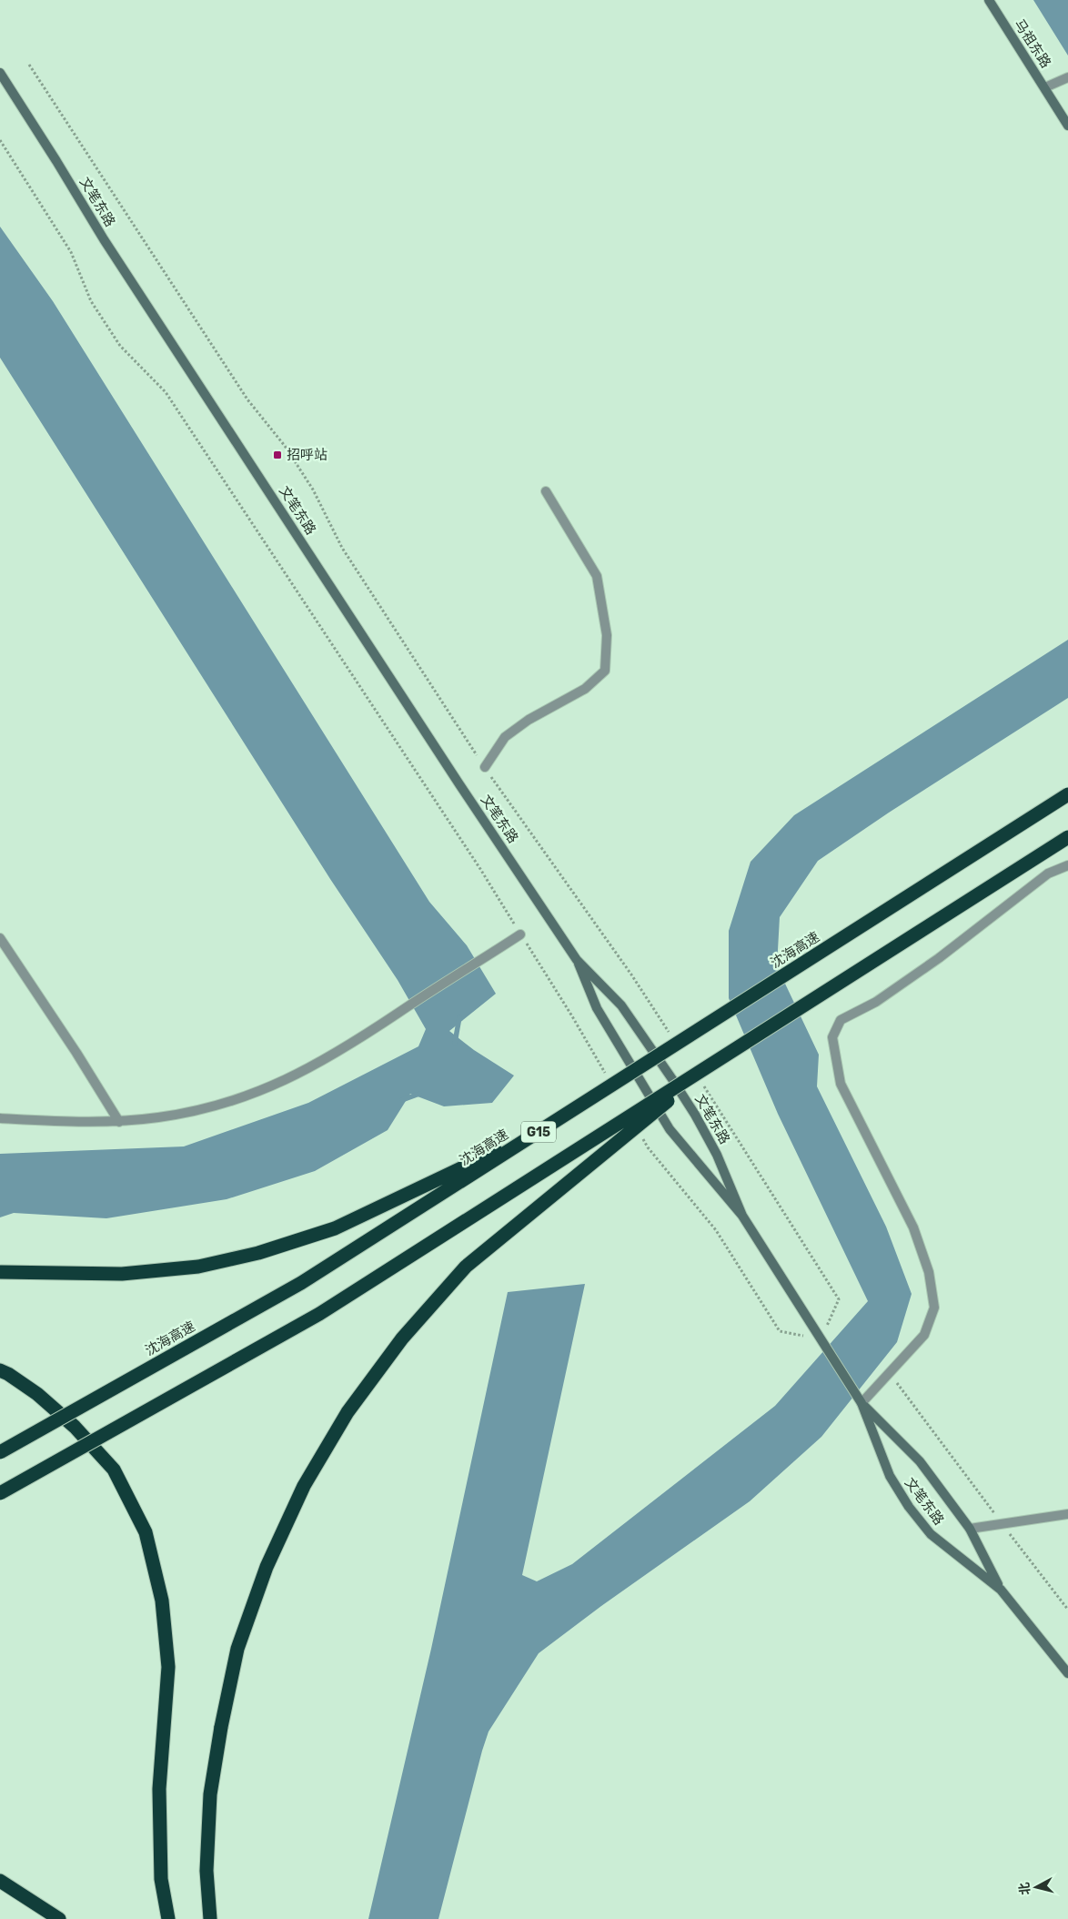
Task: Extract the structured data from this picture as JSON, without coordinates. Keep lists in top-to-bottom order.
{
  "streets": {
    "highway": ["沈海高速", "G15"],
    "main road": ["马祖东路", "文笔东路"]
  },
  "places": {
    "transit": ["招呼站"]
  },
  "north": "left"
}
